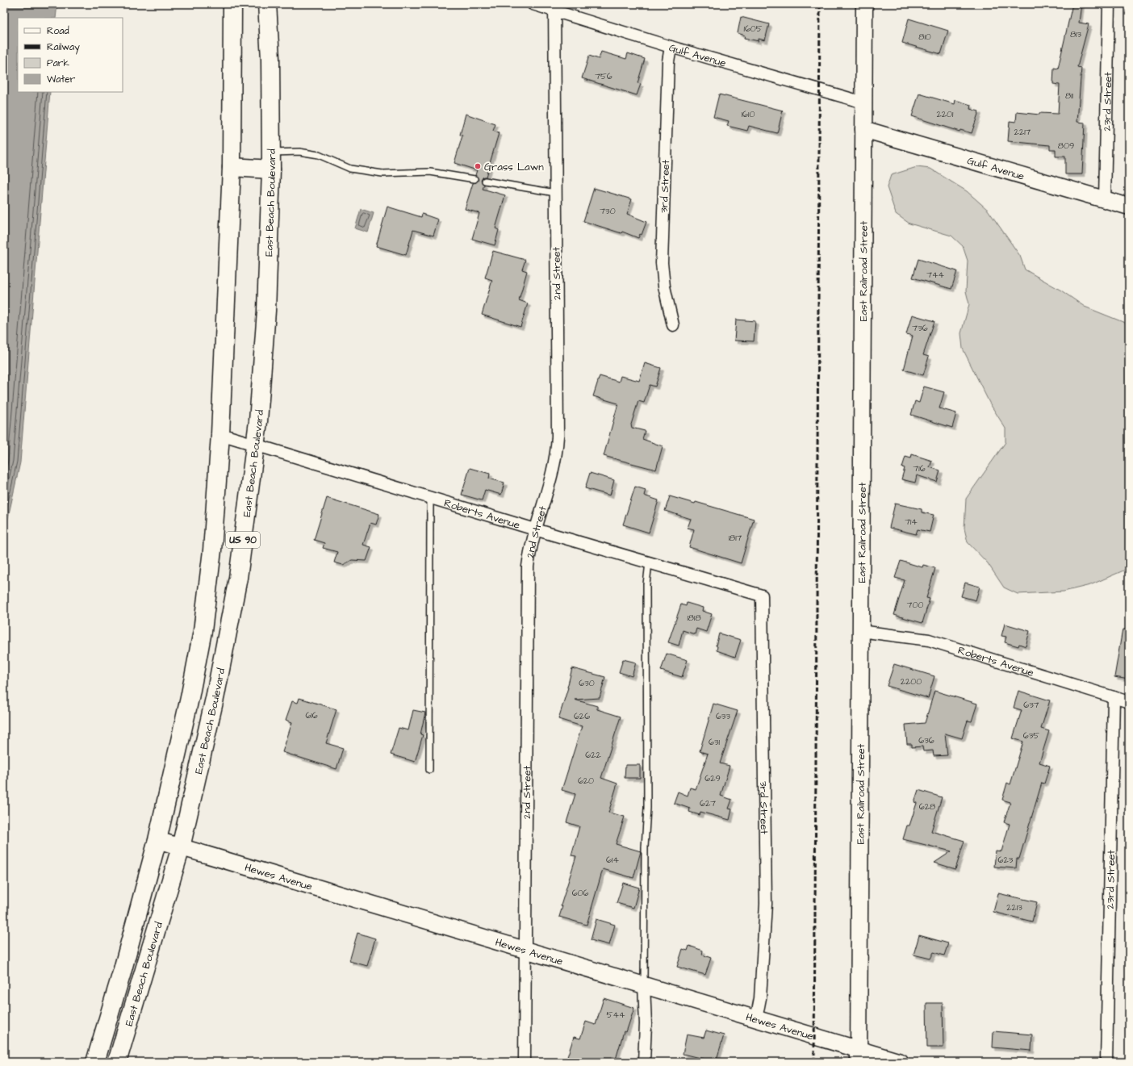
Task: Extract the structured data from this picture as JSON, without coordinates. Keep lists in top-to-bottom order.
{
  "streets": {
    "main road": ["East Beach Boulevard", "US 90"],
    "street": [
      "Gulf Avenue",
      "23rd Street",
      "3rd Street",
      "East Railroad Street",
      "2nd Street",
      "Roberts Avenue",
      "Hewes Avenue"
    ]
  },
  "crossings": [
    ["Gulf Avenue", "23rd Street"],
    ["Gulf Avenue", "3rd Street"],
    ["Gulf Avenue", "East Railroad Street"],
    ["Gulf Avenue", "2nd Street"],
    ["23rd Street", "Roberts Avenue"],
    ["3rd Street", "Roberts Avenue"],
    ["3rd Street", "Hewes Avenue"],
    ["East Beach Boulevard", "Roberts Avenue"],
    ["East Beach Boulevard", "Hewes Avenue"],
    ["East Railroad Street", "Roberts Avenue"],
    ["East Railroad Street", "Hewes Avenue"],
    ["2nd Street", "Roberts Avenue"],
    ["2nd Street", "Hewes Avenue"]
  ],
  "places": ["Grass Lawn"],
  "house_numbers": [
    "1605",
    "813",
    "810",
    "756",
    "811",
    "1610",
    "2201",
    "2217",
    "809",
    "730",
    "744",
    "736",
    "716",
    "714",
    "1817",
    "700",
    "1818",
    "2200",
    "630",
    "637",
    "616",
    "626",
    "633",
    "635",
    "636",
    "631",
    "622",
    "629",
    "620",
    "627",
    "628",
    "614",
    "623",
    "606",
    "2213",
    "544"
  ],
  "legend": [
    "Road",
    "Railway",
    "Park",
    "Water"
  ]
}
